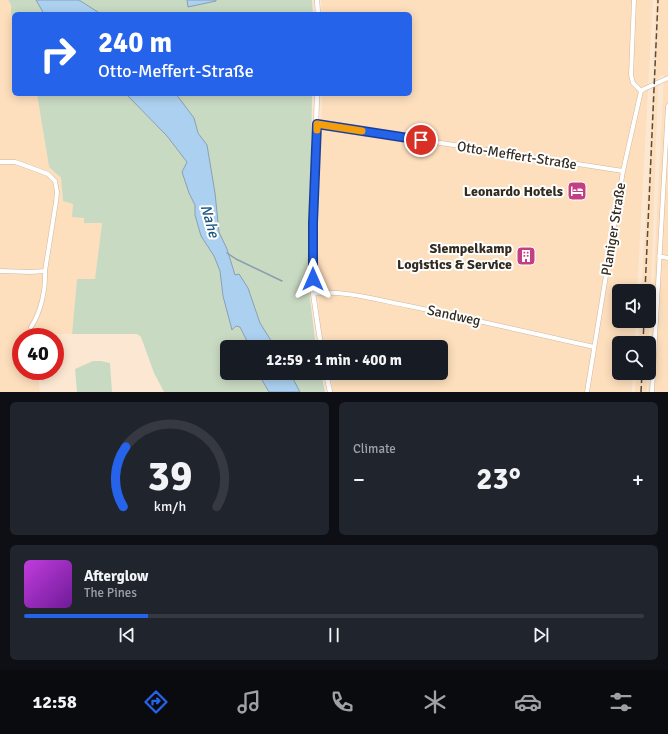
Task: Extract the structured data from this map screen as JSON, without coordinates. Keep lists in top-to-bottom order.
{
  "streets": {
    "street": ["Otto-Meffert-Straße", "Planiger Straße", "Sandweg"]
  },
  "crossings": [
    ["Otto-Meffert-Straße", "Planiger Straße"],
    ["Planiger Straße", "Sandweg"]
  ],
  "water": ["Nahe"],
  "places": {
    "hotel": ["Leonardo Hotels"],
    "building": ["Siempelkamp Logistics & Service"]
  },
  "page": {
    "turn": ["240 m", "Otto-Meffert-Straße"],
    "limit": "40",
    "trip": "12:59 · 1 min · 400 m",
    "tile": "Climate",
    "heat": ["−", "23°", "+"],
    "song": ["Afterglow", "The Pines"],
    "tabs": "12:58",
    "gauge": ["39", "km/h"]
  }
}
